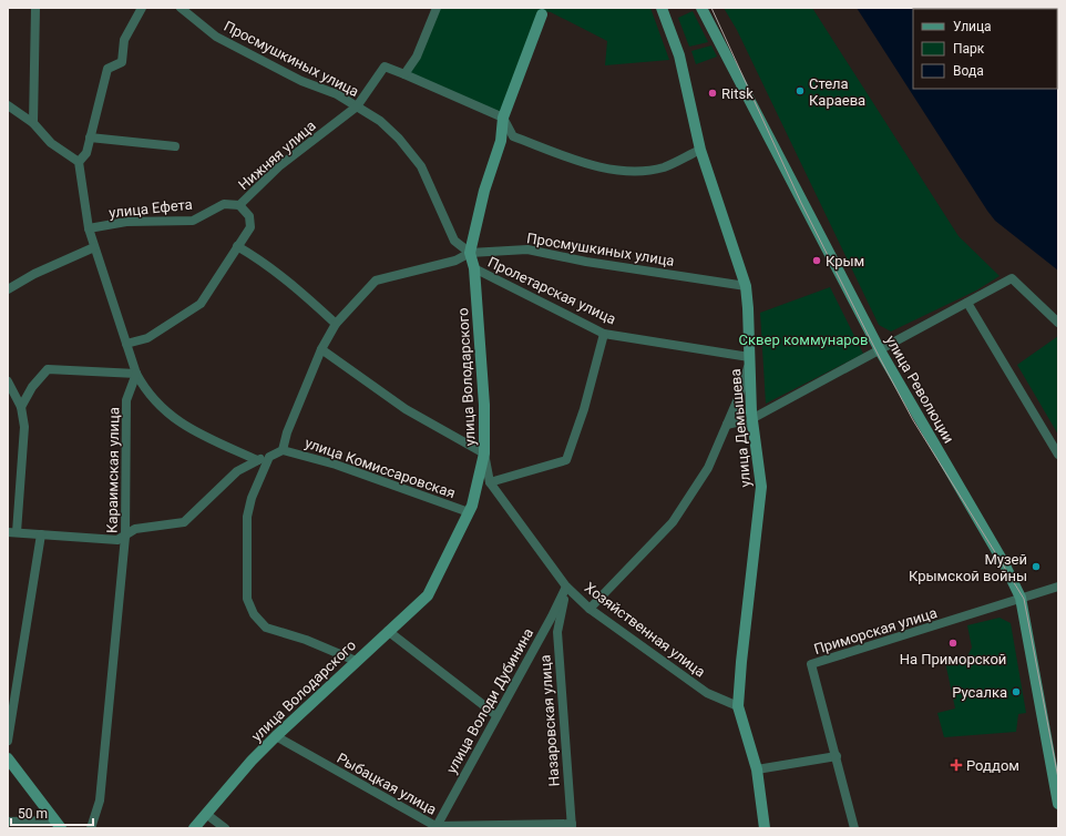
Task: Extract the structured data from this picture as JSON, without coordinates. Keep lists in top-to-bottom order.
{
  "streets": {
    "street": [
      "Просмушкиных улица",
      "Нижняя улица",
      "улица Ефета",
      "Пролетарская улица",
      "улица Володарского",
      "улица Революции",
      "улица Демышева",
      "улица Комиссаровская",
      "Караимская улица",
      "Хозяйственная улица",
      "Приморская улица",
      "улица Володи Дубинина",
      "Назаровская улица",
      "Рыбацкая улица"
    ]
  },
  "crossings": [
    ["Просмушкиных улица", "Нижняя улица"],
    ["Просмушкиных улица", "Пролетарская улица"],
    ["Просмушкиных улица", "улица Володарского"],
    ["Просмушкиных улица", "улица Демышева"],
    ["Нижняя улица", "улица Ефета"],
    ["Пролетарская улица", "улица Володарского"],
    ["Пролетарская улица", "улица Демышева"],
    ["Пролетарская улица", "улица Комиссаровская"],
    ["улица Володарского", "улица Комиссаровская"],
    ["улица Володарского", "Хозяйственная улица"],
    ["улица Володарского", "Рыбацкая улица"],
    ["улица Революции", "Приморская улица"],
    ["улица Демышева", "Хозяйственная улица"],
    ["Хозяйственная улица", "улица Володи Дубинина"],
    ["Хозяйственная улица", "Назаровская улица"],
    ["улица Володи Дубинина", "Назаровская улица"],
    ["улица Володи Дубинина", "Рыбацкая улица"],
    ["Назаровская улица", "Рыбацкая улица"]
  ],
  "parks": ["Сквер коммунаров"],
  "places": {
    "other": [
      "Стела Караева",
      "Ritsk",
      "Крым",
      "Музей Крымской войны",
      "На Приморской",
      "Русалка"
    ],
    "health": ["Роддом"]
  },
  "legend": ["Улица", "Парк", "Вода"],
  "scale_bar": "50 m"
}
